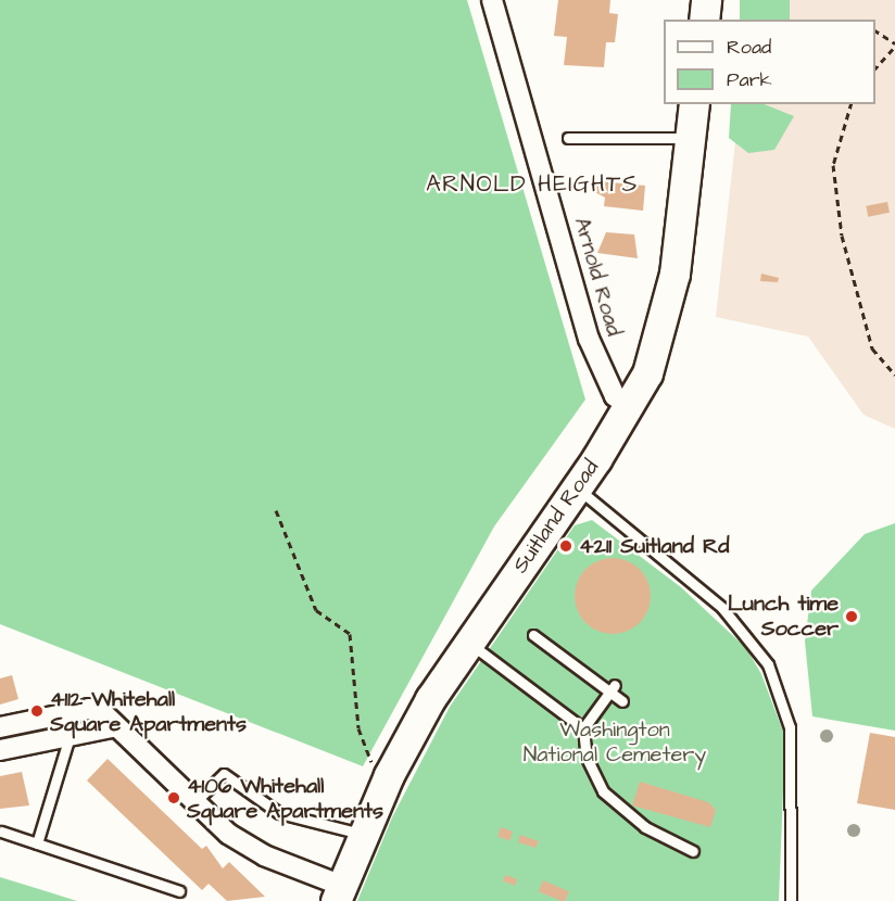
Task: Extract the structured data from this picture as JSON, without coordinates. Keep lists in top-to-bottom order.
{
  "streets": {
    "main road": ["Suitland Road"],
    "street": ["Arnold Road"]
  },
  "crossings": [
    ["Arnold Road", "Suitland Road"]
  ],
  "districts": ["ARNOLD HEIGHTS"],
  "parks": ["Washington National Cemetery"],
  "places": [
    "4211 Suitland Rd",
    "Lunch time Soccer",
    "4112 Whitehall Square Apartments",
    "4106 Whitehall Square Apartments"
  ],
  "legend": ["Road", "Park"]
}
